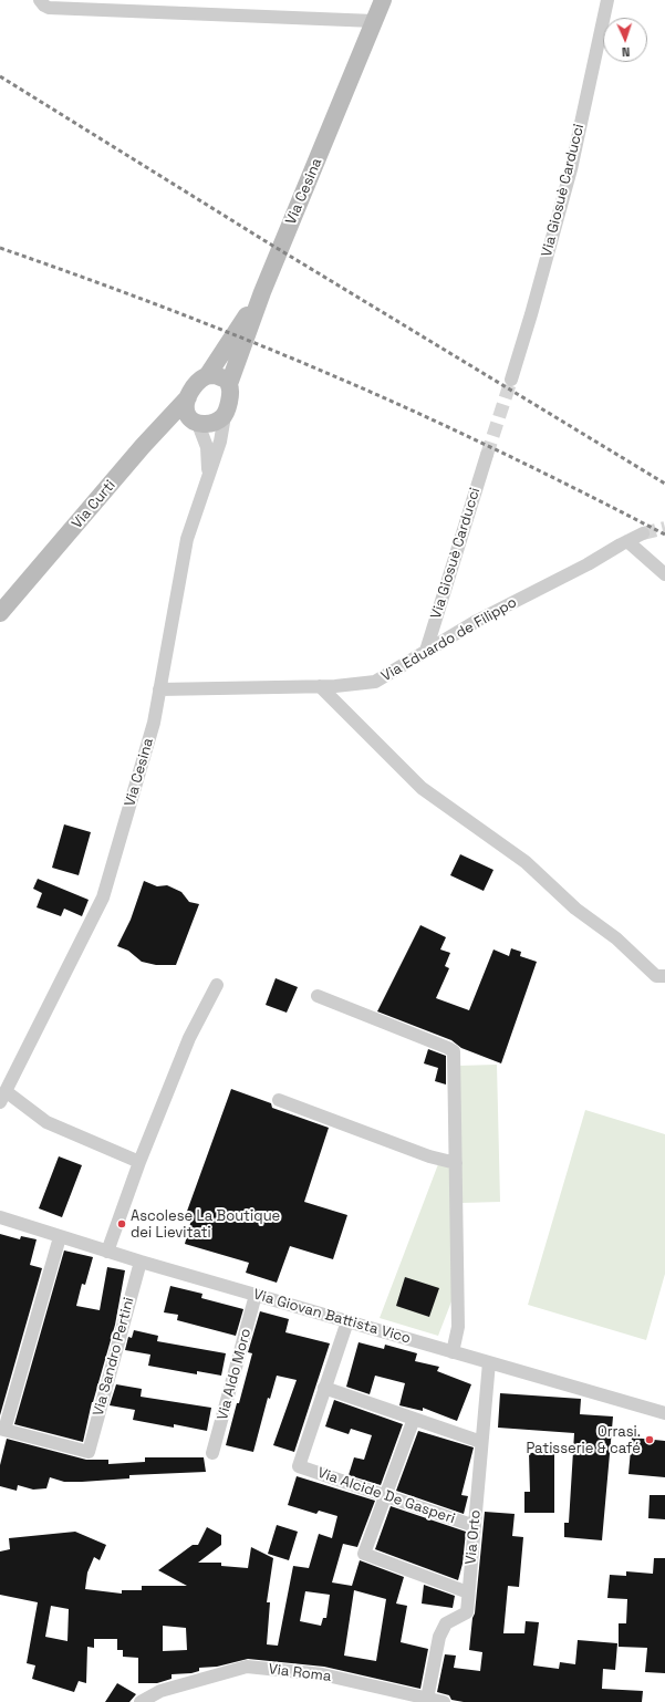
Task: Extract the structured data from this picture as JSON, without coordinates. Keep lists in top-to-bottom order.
{
  "streets": {
    "main road": ["Via Cesina", "Via Curti"],
    "street": [
      "Via Giosuè Carducci",
      "Via Eduardo de Filippo",
      "Via Giovan Battista Vico",
      "Via Sandro Pertini",
      "Via Aldo Moro",
      "Via Alcide De Gasperi",
      "Via Orto",
      "Via Roma"
    ]
  },
  "crossings": [
    ["Via Giosuè Carducci", "Via Eduardo de Filippo"],
    ["Via Cesina", "Via Curti"],
    ["Via Cesina", "Via Eduardo de Filippo"],
    ["Via Giovan Battista Vico", "Via Sandro Pertini"],
    ["Via Giovan Battista Vico", "Via Aldo Moro"],
    ["Via Giovan Battista Vico", "Via Orto"],
    ["Via Alcide De Gasperi", "Via Orto"],
    ["Via Orto", "Via Roma"]
  ],
  "places": ["Ascolese La Boutique dei Lievitati", "Orrasi. Patisserie & café"],
  "north": "bottom"
}
